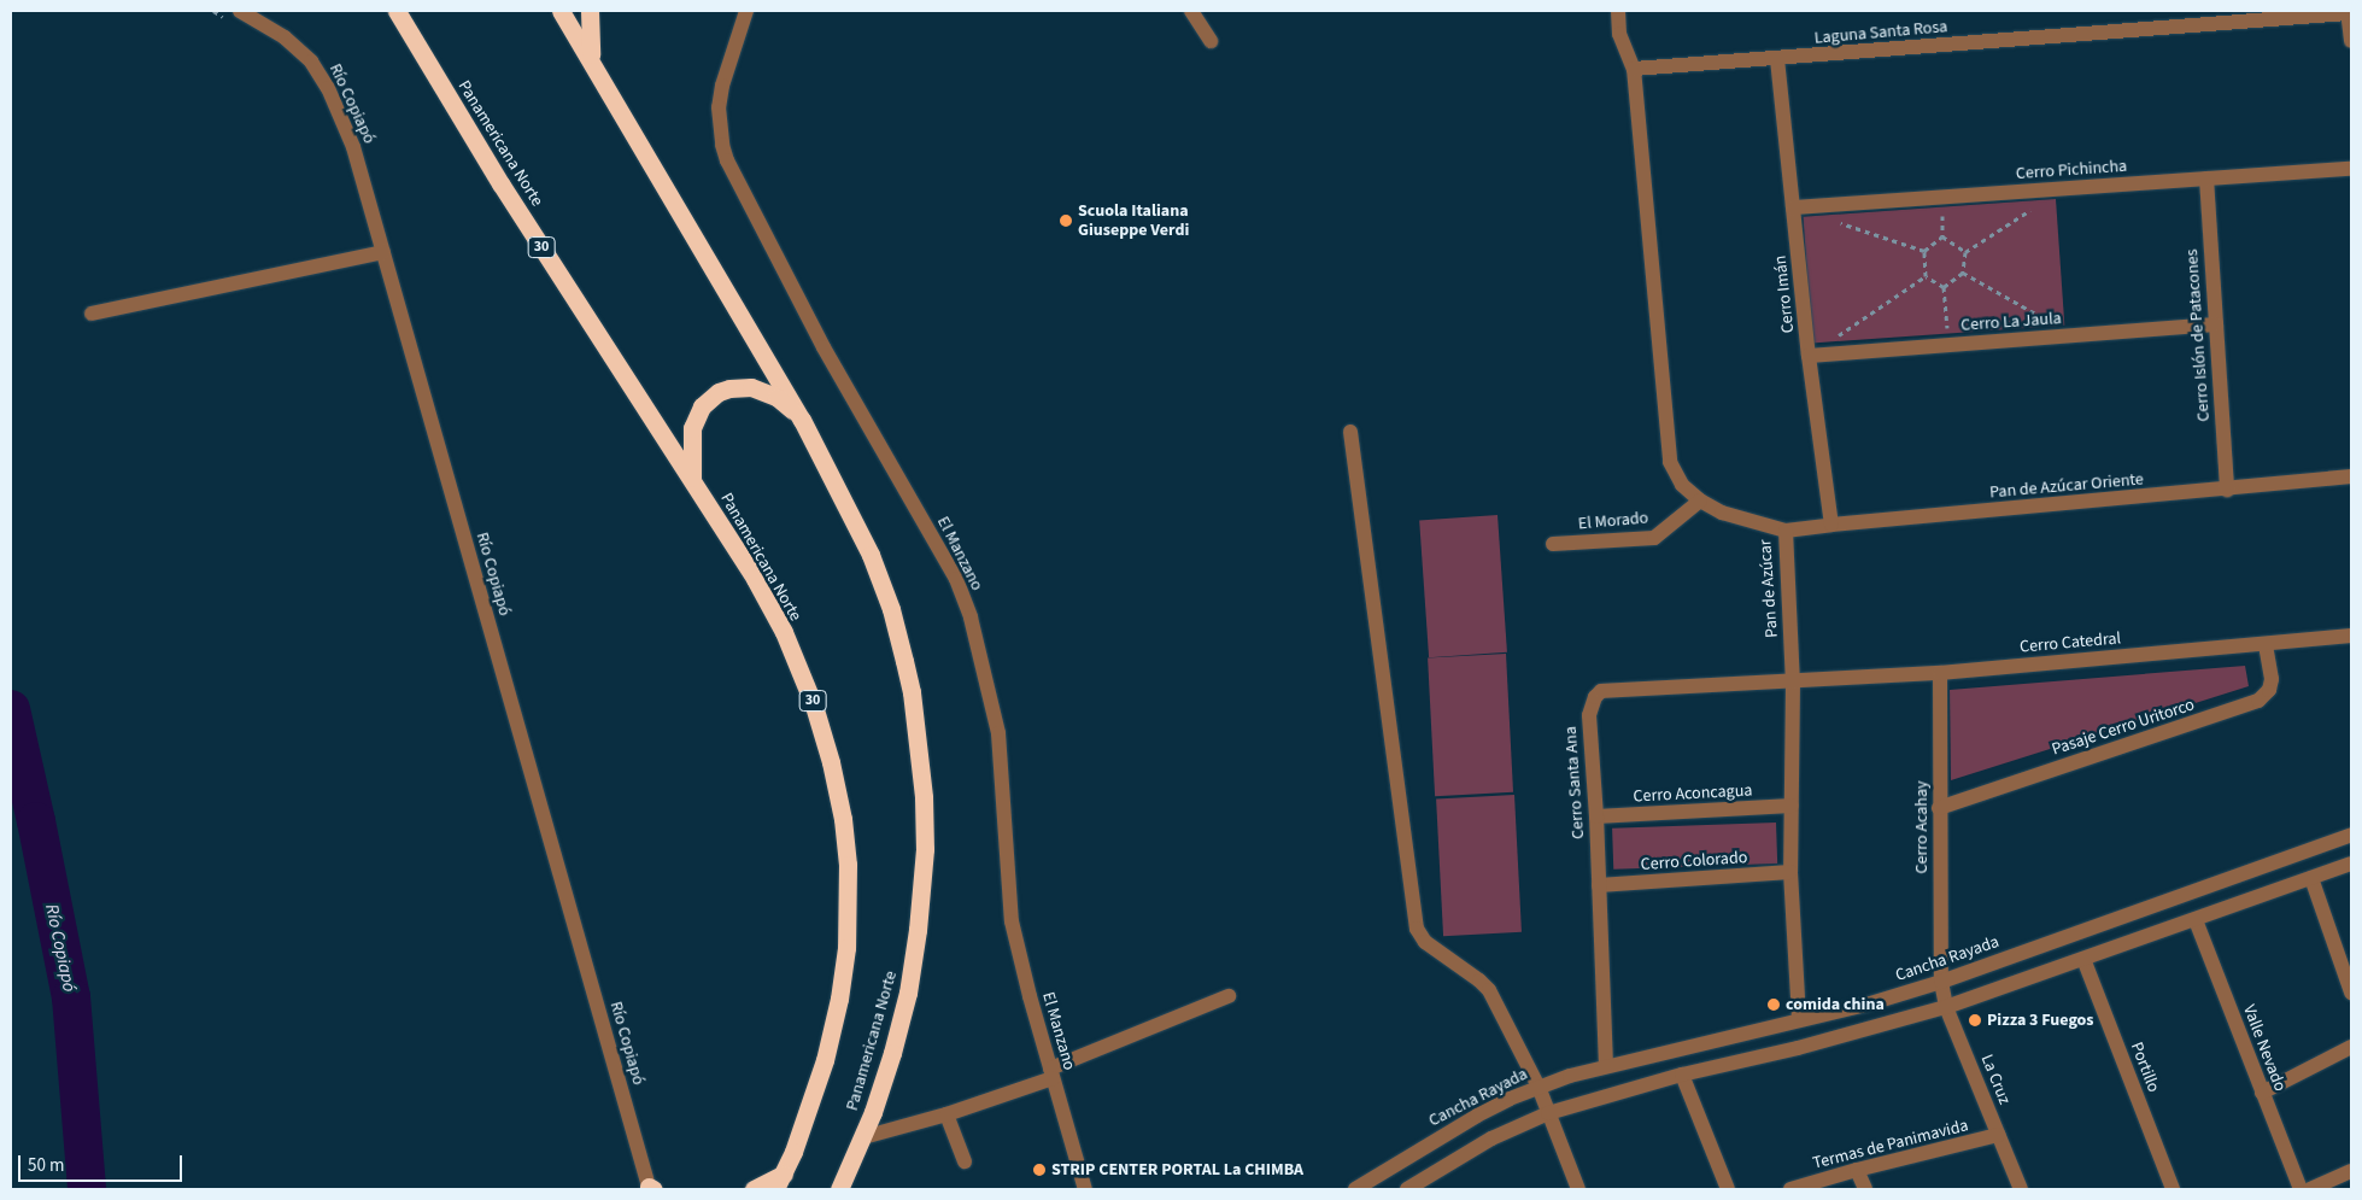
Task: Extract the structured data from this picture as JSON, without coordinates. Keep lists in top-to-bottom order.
{
  "streets": {
    "highway": ["Panamericana Norte", "30"],
    "street": [
      "Laguna Santa Rosa",
      "Río Copiapó",
      "Cerro Pichincha",
      "Cerro Imán",
      "Cerro La Jaula",
      "Cerro Islón de Patacones",
      "Pan de Azúcar Oriente",
      "El Morado",
      "El Manzano",
      "Pan de Azúcar",
      "Cerro Catedral",
      "Pasaje Cerro Uritorco",
      "Cerro Santa Ana",
      "Cerro Aconcagua",
      "Cerro Acahay",
      "Cerro Colorado",
      "Cancha Rayada",
      "Valle Nevado",
      "Portillo",
      "La Cruz",
      "Termas de Panimavida"
    ]
  },
  "crossings": [
    ["Laguna Santa Rosa", "Cerro Imán"],
    ["Laguna Santa Rosa", "Pan de Azúcar"],
    ["Cerro Pichincha", "Cerro Imán"],
    ["Cerro Pichincha", "Cerro Islón de Patacones"],
    ["Cerro Imán", "Cerro La Jaula"],
    ["Cerro Imán", "Pan de Azúcar Oriente"],
    ["Cerro La Jaula", "Cerro Islón de Patacones"],
    ["Cerro Islón de Patacones", "Pan de Azúcar Oriente"],
    ["Pan de Azúcar Oriente", "Pan de Azúcar"],
    ["El Morado", "Pan de Azúcar"],
    ["Pan de Azúcar", "Cerro Catedral"],
    ["Pan de Azúcar", "Cerro Santa Ana"],
    ["Pan de Azúcar", "Cerro Aconcagua"],
    ["Pan de Azúcar", "Cerro Colorado"],
    ["Pan de Azúcar", "Cancha Rayada"],
    ["Cerro Catedral", "Pasaje Cerro Uritorco"],
    ["Cerro Catedral", "Cerro Santa Ana"],
    ["Cerro Catedral", "Cerro Acahay"],
    ["Pasaje Cerro Uritorco", "Cerro Acahay"],
    ["Cerro Santa Ana", "Cerro Aconcagua"],
    ["Cerro Santa Ana", "Cerro Colorado"],
    ["Cerro Santa Ana", "Cancha Rayada"],
    ["Cerro Acahay", "Cancha Rayada"],
    ["Cerro Acahay", "La Cruz"],
    ["Cancha Rayada", "La Cruz"],
    ["La Cruz", "Termas de Panimavida"]
  ],
  "water": ["Río Copiapó"],
  "places": [
    "Scuola Italiana Giuseppe Verdi",
    "comida china",
    "Pizza 3 Fuegos",
    "STRIP CENTER PORTAL La CHIMBA"
  ],
  "scale_bar": "50 m"
}
